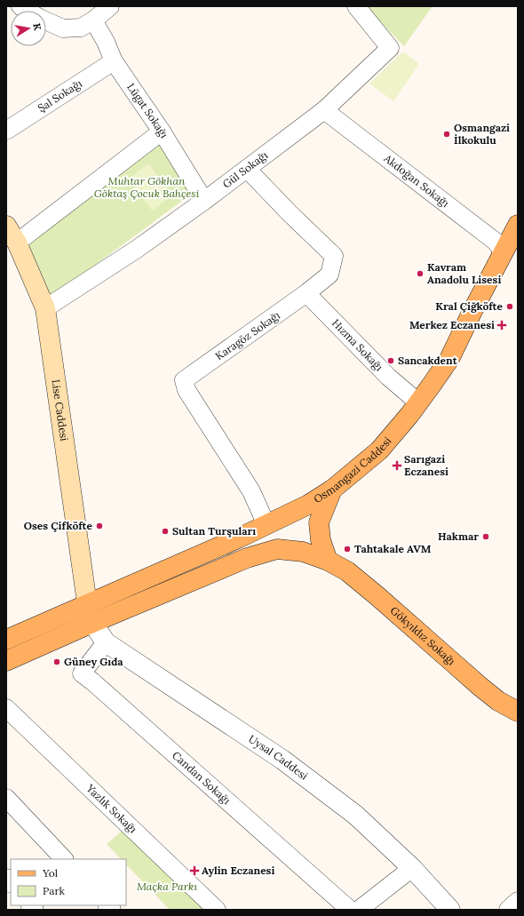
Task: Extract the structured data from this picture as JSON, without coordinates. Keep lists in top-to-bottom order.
{
  "streets": {
    "main road": ["Lise Caddesi", "Osmangazi Caddesi", "Gökyıldız Sokağı"],
    "street": [
      "Şal Sokağı",
      "Lügat Sokağı",
      "Gül Sokağı",
      "Akdoğan Sokağı",
      "Karagöz Sokağı",
      "Hızma Sokağı",
      "Uysal Caddesi",
      "Candan Sokağı",
      "Yazlık Sokağı"
    ]
  },
  "crossings": [
    ["Şal Sokağı", "Lügat Sokağı"],
    ["Lügat Sokağı", "Gül Sokağı"],
    ["Gül Sokağı", "Akdoğan Sokağı"],
    ["Gül Sokağı", "Karagöz Sokağı"],
    ["Gül Sokağı", "Lise Caddesi"],
    ["Akdoğan Sokağı", "Osmangazi Caddesi"],
    ["Karagöz Sokağı", "Hızma Sokağı"],
    ["Karagöz Sokağı", "Osmangazi Caddesi"],
    ["Hızma Sokağı", "Osmangazi Caddesi"],
    ["Lise Caddesi", "Osmangazi Caddesi"],
    ["Uysal Caddesi", "Candan Sokağı"]
  ],
  "parks": ["Muhtar Gökhan Göktaş Çocuk Bahçesi", "Maçka Parkı"],
  "places": {
    "other": [
      "Osmangazi İlkokulu",
      "Kavram Anadolu Lisesi",
      "Kral Çiğköfte",
      "Sancakdent",
      "Oses Çifköfte",
      "Sultan Turşuları",
      "Hakmar",
      "Tahtakale AVM",
      "Güney Gıda"
    ],
    "health": ["Merkez Eczanesi", "Sarıgazi Eczanesi", "Aylin Eczanesi"]
  },
  "legend": ["Yol", "Park"],
  "north": "right"
}
